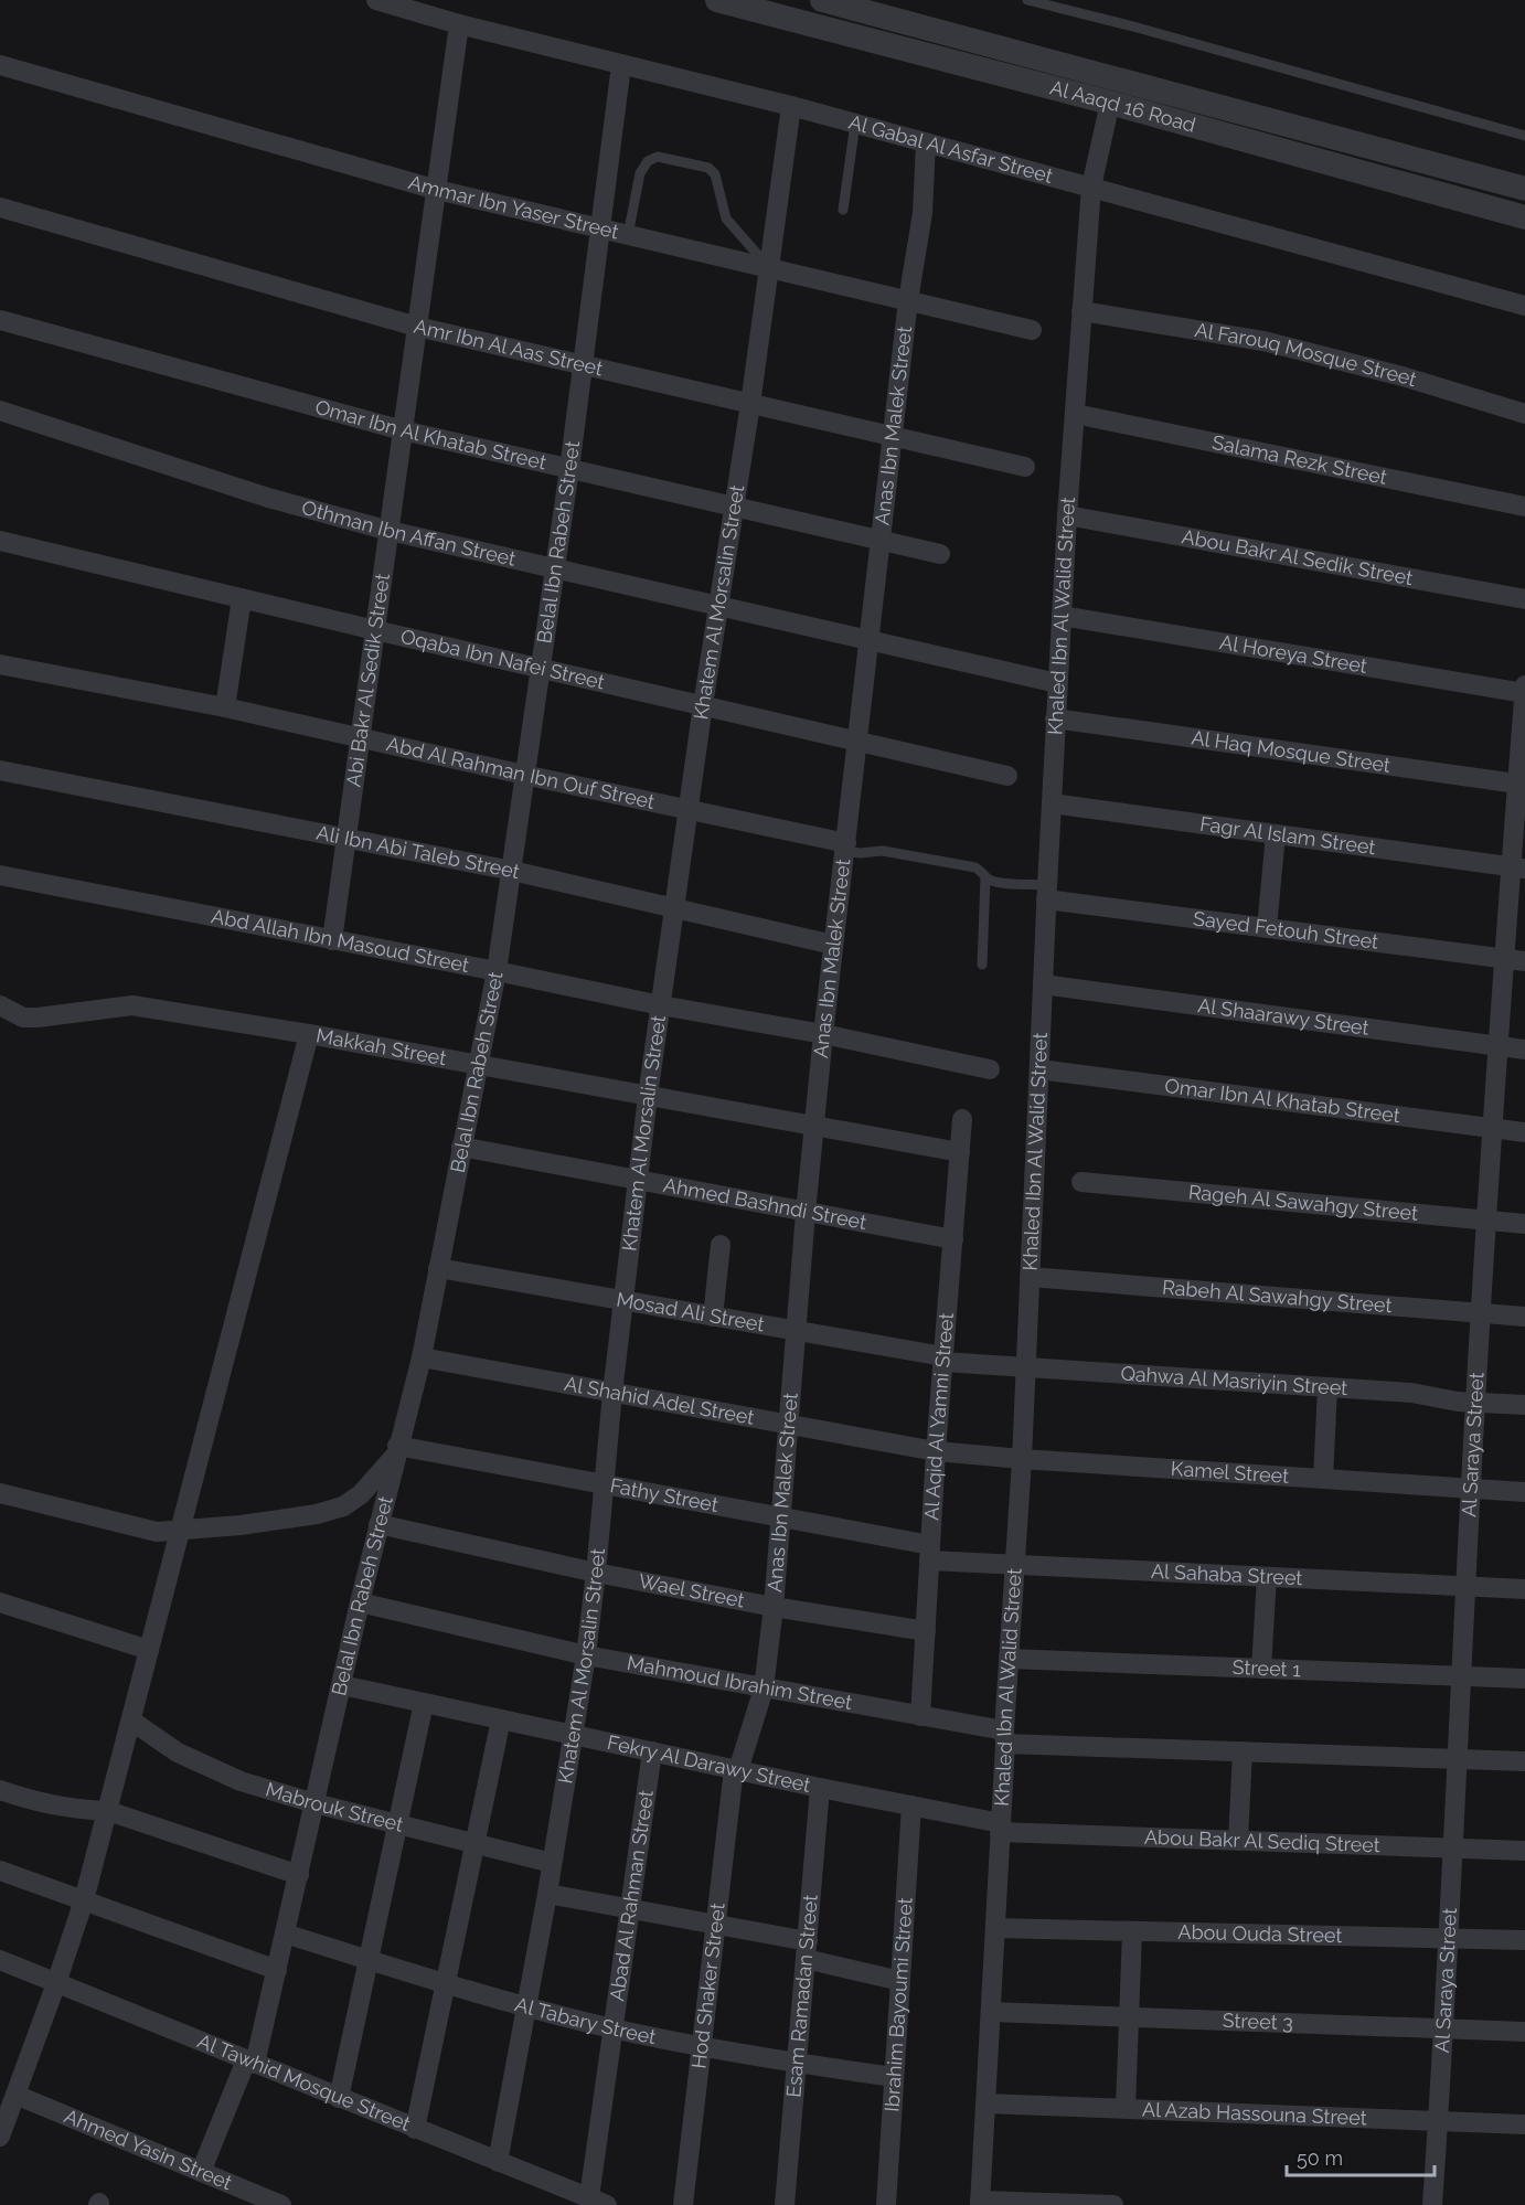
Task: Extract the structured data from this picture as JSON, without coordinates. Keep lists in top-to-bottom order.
{
  "streets": {
    "street": [
      "Al Aaqd 16 Road",
      "Al Gabal Al Asfar Street",
      "Ammar Ibn Yaser Street",
      "Amr Ibn Al Aas Street",
      "Al Farouq Mosque Street",
      "Anas Ibn Malek Street",
      "Omar Ibn Al Khatab Street",
      "Salama Rezk Street",
      "Othman Ibn Affan Street",
      "Belal Ibn Rabeh Street",
      "Abou Bakr Al Sedik Street",
      "Khatem Al Morsalin Street",
      "Khaled Ibn Al Walid Street",
      "Al Horeya Street",
      "Oqaba Ibn Nafei Street",
      "Abi Bakr Al Sedik Street",
      "Al Haq Mosque Street",
      "Abd Al Rahman Ibn Ouf Street",
      "Fagr Al Islam Street",
      "Ali Ibn Abi Taleb Street",
      "Sayed Fetouh Street",
      "Abd Allah Ibn Masoud Street",
      "Al Shaarawy Street",
      "Makkah Street",
      "Rageh Al Sawahgy Street",
      "Ahmed Bashndi Street",
      "Rabeh Al Sawahgy Street",
      "Mosad Ali Street",
      "Qahwa Al Masriyin Street",
      "Al Shahid Adel Street",
      "Al Aqid Al Yamni Street",
      "Al Saraya Street",
      "Kamel Street",
      "Fathy Street",
      "Al Sahaba Street",
      "Wael Street",
      "Street 1",
      "Mahmoud Ibrahim Street",
      "Fekry Al Darawy Street",
      "Mabrouk Street",
      "Abou Bakr Al Sediq Street",
      "Abad Al Rahman Street",
      "Abou Ouda Street",
      "Hod Shaker Street",
      "Esam Ramadan Street",
      "Ibrahim Bayoumi Street",
      "Al Tabary Street",
      "Street 3",
      "Al Tawhid Mosque Street",
      "Al Azab Hassouna Street",
      "Ahmed Yasin Street"
    ]
  },
  "crossings": [
    ["Al Aaqd 16 Road", "Khaled Ibn Al Walid Street"],
    ["Al Gabal Al Asfar Street", "Anas Ibn Malek Street"],
    ["Al Gabal Al Asfar Street", "Belal Ibn Rabeh Street"],
    ["Al Gabal Al Asfar Street", "Khatem Al Morsalin Street"],
    ["Al Gabal Al Asfar Street", "Khaled Ibn Al Walid Street"],
    ["Al Gabal Al Asfar Street", "Abi Bakr Al Sedik Street"],
    ["Ammar Ibn Yaser Street", "Anas Ibn Malek Street"],
    ["Ammar Ibn Yaser Street", "Belal Ibn Rabeh Street"],
    ["Ammar Ibn Yaser Street", "Khatem Al Morsalin Street"],
    ["Ammar Ibn Yaser Street", "Abi Bakr Al Sedik Street"],
    ["Amr Ibn Al Aas Street", "Anas Ibn Malek Street"],
    ["Amr Ibn Al Aas Street", "Belal Ibn Rabeh Street"],
    ["Amr Ibn Al Aas Street", "Khatem Al Morsalin Street"],
    ["Amr Ibn Al Aas Street", "Abi Bakr Al Sedik Street"],
    ["Al Farouq Mosque Street", "Khaled Ibn Al Walid Street"],
    ["Anas Ibn Malek Street", "Omar Ibn Al Khatab Street"],
    ["Anas Ibn Malek Street", "Othman Ibn Affan Street"],
    ["Anas Ibn Malek Street", "Oqaba Ibn Nafei Street"],
    ["Anas Ibn Malek Street", "Abd Al Rahman Ibn Ouf Street"],
    ["Anas Ibn Malek Street", "Ali Ibn Abi Taleb Street"],
    ["Anas Ibn Malek Street", "Abd Allah Ibn Masoud Street"],
    ["Anas Ibn Malek Street", "Makkah Street"],
    ["Anas Ibn Malek Street", "Ahmed Bashndi Street"],
    ["Anas Ibn Malek Street", "Mosad Ali Street"],
    ["Anas Ibn Malek Street", "Al Shahid Adel Street"],
    ["Anas Ibn Malek Street", "Fathy Street"],
    ["Anas Ibn Malek Street", "Wael Street"],
    ["Anas Ibn Malek Street", "Mahmoud Ibrahim Street"],
    ["Anas Ibn Malek Street", "Fekry Al Darawy Street"],
    ["Anas Ibn Malek Street", "Hod Shaker Street"],
    ["Omar Ibn Al Khatab Street", "Belal Ibn Rabeh Street"],
    ["Omar Ibn Al Khatab Street", "Khatem Al Morsalin Street"],
    ["Omar Ibn Al Khatab Street", "Khaled Ibn Al Walid Street"],
    ["Omar Ibn Al Khatab Street", "Abi Bakr Al Sedik Street"],
    ["Omar Ibn Al Khatab Street", "Al Saraya Street"],
    ["Salama Rezk Street", "Khaled Ibn Al Walid Street"],
    ["Othman Ibn Affan Street", "Belal Ibn Rabeh Street"],
    ["Othman Ibn Affan Street", "Khatem Al Morsalin Street"],
    ["Othman Ibn Affan Street", "Khaled Ibn Al Walid Street"],
    ["Othman Ibn Affan Street", "Abi Bakr Al Sedik Street"],
    ["Belal Ibn Rabeh Street", "Oqaba Ibn Nafei Street"],
    ["Belal Ibn Rabeh Street", "Abd Al Rahman Ibn Ouf Street"],
    ["Belal Ibn Rabeh Street", "Ali Ibn Abi Taleb Street"],
    ["Belal Ibn Rabeh Street", "Abd Allah Ibn Masoud Street"],
    ["Belal Ibn Rabeh Street", "Makkah Street"],
    ["Belal Ibn Rabeh Street", "Ahmed Bashndi Street"],
    ["Belal Ibn Rabeh Street", "Mosad Ali Street"],
    ["Belal Ibn Rabeh Street", "Al Shahid Adel Street"],
    ["Belal Ibn Rabeh Street", "Fathy Street"],
    ["Belal Ibn Rabeh Street", "Wael Street"],
    ["Belal Ibn Rabeh Street", "Mahmoud Ibrahim Street"],
    ["Belal Ibn Rabeh Street", "Fekry Al Darawy Street"],
    ["Belal Ibn Rabeh Street", "Mabrouk Street"],
    ["Belal Ibn Rabeh Street", "Al Tabary Street"],
    ["Belal Ibn Rabeh Street", "Al Tawhid Mosque Street"],
    ["Belal Ibn Rabeh Street", "Ahmed Yasin Street"],
    ["Abou Bakr Al Sedik Street", "Khaled Ibn Al Walid Street"],
    ["Khatem Al Morsalin Street", "Oqaba Ibn Nafei Street"],
    ["Khatem Al Morsalin Street", "Abd Al Rahman Ibn Ouf Street"],
    ["Khatem Al Morsalin Street", "Ali Ibn Abi Taleb Street"],
    ["Khatem Al Morsalin Street", "Abd Allah Ibn Masoud Street"],
    ["Khatem Al Morsalin Street", "Makkah Street"],
    ["Khatem Al Morsalin Street", "Ahmed Bashndi Street"],
    ["Khatem Al Morsalin Street", "Mosad Ali Street"],
    ["Khatem Al Morsalin Street", "Al Shahid Adel Street"],
    ["Khatem Al Morsalin Street", "Fathy Street"],
    ["Khatem Al Morsalin Street", "Wael Street"],
    ["Khatem Al Morsalin Street", "Mahmoud Ibrahim Street"],
    ["Khatem Al Morsalin Street", "Fekry Al Darawy Street"],
    ["Khatem Al Morsalin Street", "Mabrouk Street"],
    ["Khatem Al Morsalin Street", "Al Tabary Street"],
    ["Khatem Al Morsalin Street", "Al Tawhid Mosque Street"],
    ["Khaled Ibn Al Walid Street", "Al Horeya Street"],
    ["Khaled Ibn Al Walid Street", "Al Haq Mosque Street"],
    ["Khaled Ibn Al Walid Street", "Fagr Al Islam Street"],
    ["Khaled Ibn Al Walid Street", "Sayed Fetouh Street"],
    ["Khaled Ibn Al Walid Street", "Al Shaarawy Street"],
    ["Khaled Ibn Al Walid Street", "Rabeh Al Sawahgy Street"],
    ["Khaled Ibn Al Walid Street", "Qahwa Al Masriyin Street"],
    ["Khaled Ibn Al Walid Street", "Kamel Street"],
    ["Khaled Ibn Al Walid Street", "Al Sahaba Street"],
    ["Khaled Ibn Al Walid Street", "Street 1"],
    ["Khaled Ibn Al Walid Street", "Mahmoud Ibrahim Street"],
    ["Khaled Ibn Al Walid Street", "Fekry Al Darawy Street"],
    ["Khaled Ibn Al Walid Street", "Abou Bakr Al Sediq Street"],
    ["Khaled Ibn Al Walid Street", "Abou Ouda Street"],
    ["Khaled Ibn Al Walid Street", "Street 3"],
    ["Khaled Ibn Al Walid Street", "Al Azab Hassouna Street"],
    ["Al Horeya Street", "Al Saraya Street"],
    ["Oqaba Ibn Nafei Street", "Abi Bakr Al Sedik Street"],
    ["Abi Bakr Al Sedik Street", "Abd Al Rahman Ibn Ouf Street"],
    ["Abi Bakr Al Sedik Street", "Ali Ibn Abi Taleb Street"],
    ["Abi Bakr Al Sedik Street", "Abd Allah Ibn Masoud Street"],
    ["Al Haq Mosque Street", "Al Saraya Street"],
    ["Fagr Al Islam Street", "Al Saraya Street"],
    ["Sayed Fetouh Street", "Al Saraya Street"],
    ["Al Shaarawy Street", "Al Saraya Street"],
    ["Makkah Street", "Al Aqid Al Yamni Street"],
    ["Rageh Al Sawahgy Street", "Al Saraya Street"],
    ["Ahmed Bashndi Street", "Al Aqid Al Yamni Street"],
    ["Rabeh Al Sawahgy Street", "Al Saraya Street"],
    ["Mosad Ali Street", "Qahwa Al Masriyin Street"],
    ["Mosad Ali Street", "Al Aqid Al Yamni Street"],
    ["Qahwa Al Masriyin Street", "Al Aqid Al Yamni Street"],
    ["Qahwa Al Masriyin Street", "Al Saraya Street"],
    ["Al Shahid Adel Street", "Al Aqid Al Yamni Street"],
    ["Al Shahid Adel Street", "Kamel Street"],
    ["Al Aqid Al Yamni Street", "Kamel Street"],
    ["Al Aqid Al Yamni Street", "Fathy Street"],
    ["Al Aqid Al Yamni Street", "Al Sahaba Street"],
    ["Al Aqid Al Yamni Street", "Wael Street"],
    ["Al Aqid Al Yamni Street", "Mahmoud Ibrahim Street"],
    ["Al Saraya Street", "Kamel Street"],
    ["Al Saraya Street", "Al Sahaba Street"],
    ["Al Saraya Street", "Street 1"],
    ["Al Saraya Street", "Mahmoud Ibrahim Street"],
    ["Al Saraya Street", "Abou Bakr Al Sediq Street"],
    ["Al Saraya Street", "Abou Ouda Street"],
    ["Al Saraya Street", "Street 3"],
    ["Al Saraya Street", "Al Azab Hassouna Street"],
    ["Fathy Street", "Al Sahaba Street"],
    ["Fekry Al Darawy Street", "Abou Bakr Al Sediq Street"],
    ["Fekry Al Darawy Street", "Abad Al Rahman Street"],
    ["Fekry Al Darawy Street", "Hod Shaker Street"],
    ["Fekry Al Darawy Street", "Esam Ramadan Street"],
    ["Fekry Al Darawy Street", "Ibrahim Bayoumi Street"],
    ["Abad Al Rahman Street", "Al Tabary Street"],
    ["Abad Al Rahman Street", "Al Tawhid Mosque Street"],
    ["Hod Shaker Street", "Al Tabary Street"],
    ["Esam Ramadan Street", "Al Tabary Street"],
    ["Ibrahim Bayoumi Street", "Al Tabary Street"]
  ],
  "scale_bar": "50 m"
}
